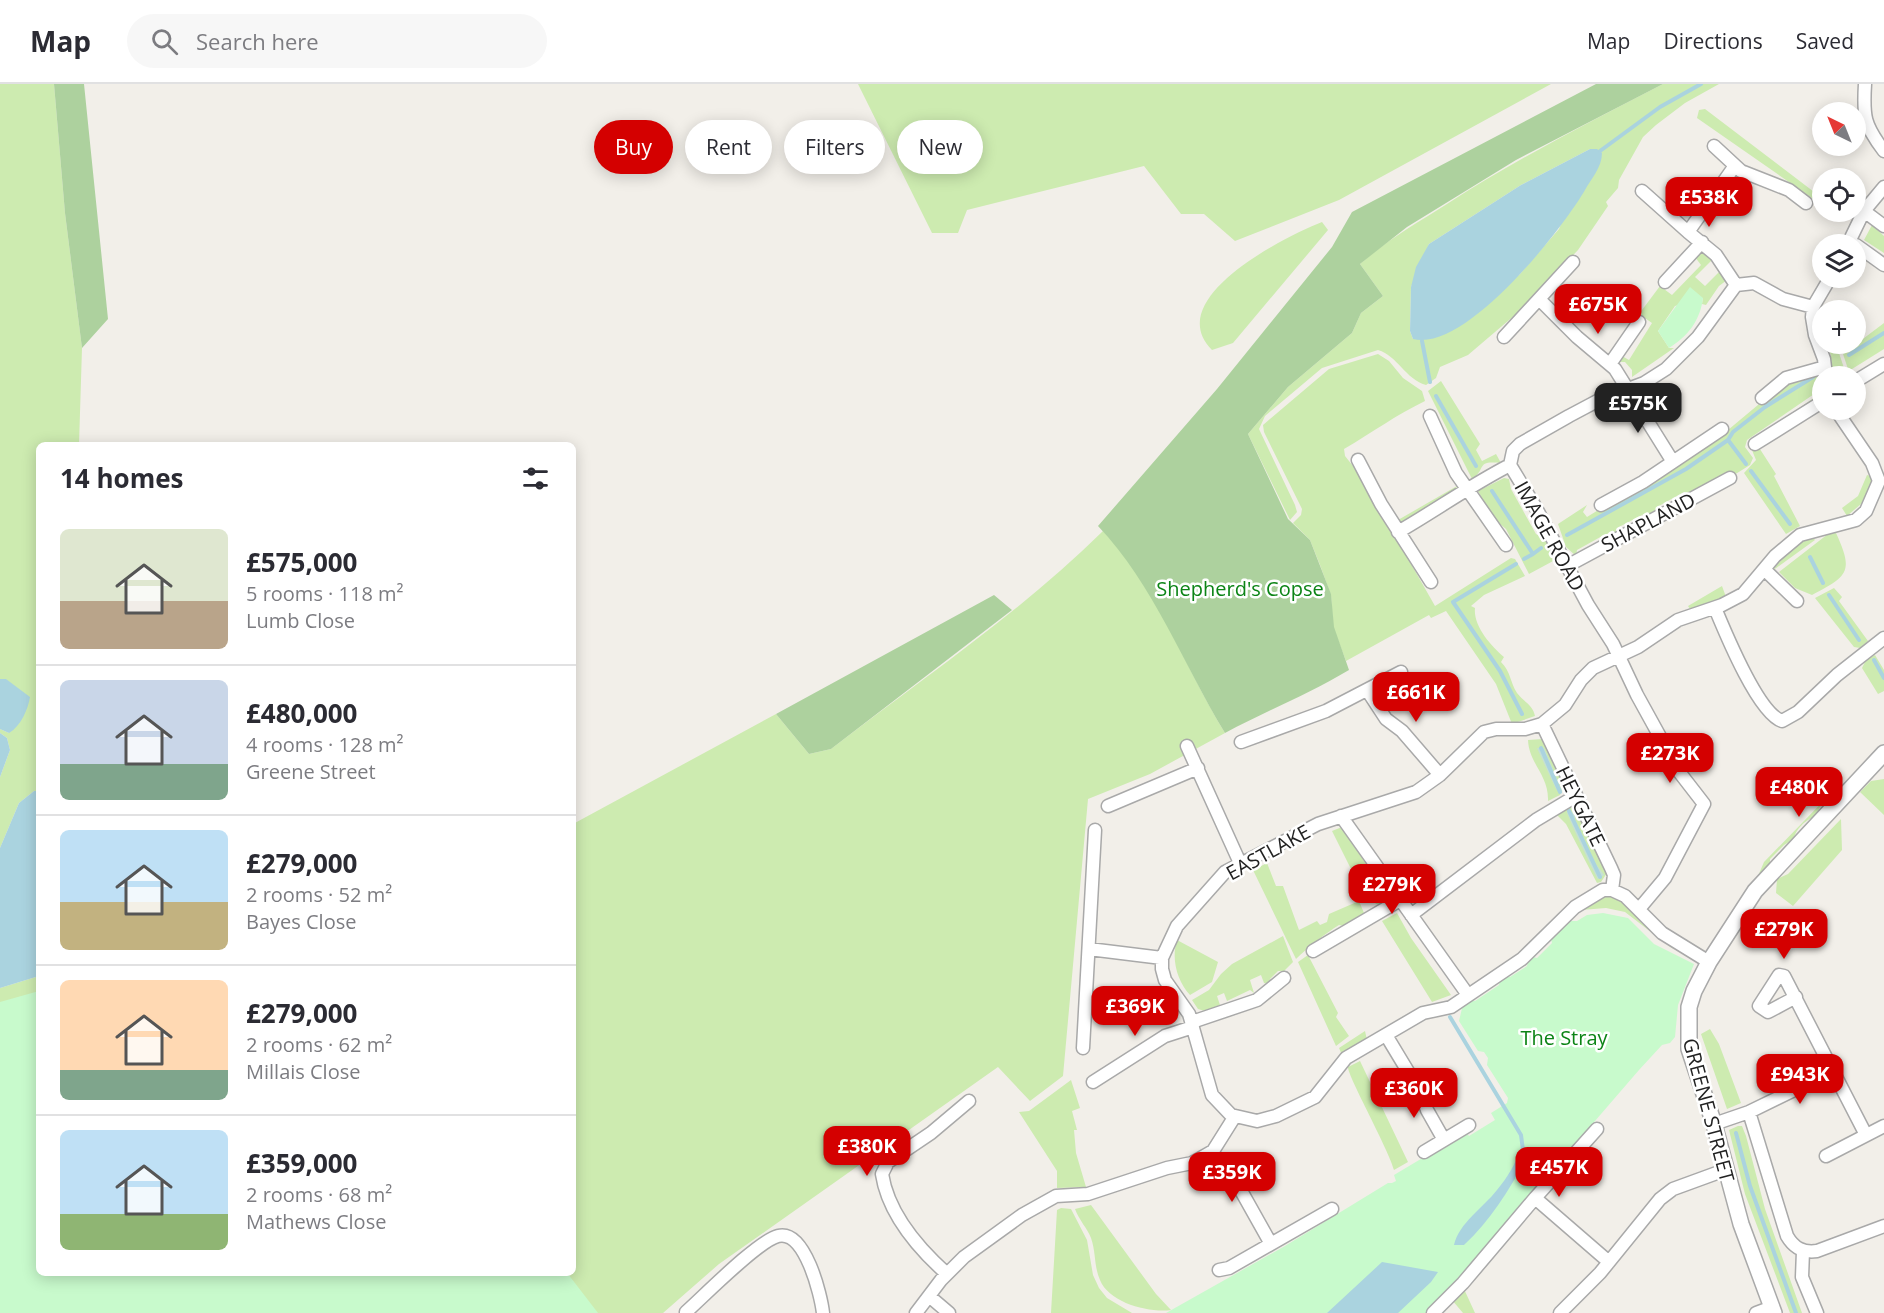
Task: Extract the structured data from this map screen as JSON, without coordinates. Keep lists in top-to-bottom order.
{
  "streets": {
    "street": [
      "SHAPLAND",
      "IMAGE ROAD",
      "HEYGATE",
      "EASTLAKE",
      "GREENE STREET"
    ]
  },
  "crossings": [
    ["SHAPLAND", "IMAGE ROAD"],
    ["IMAGE ROAD", "EASTLAKE"],
    ["HEYGATE", "EASTLAKE"]
  ],
  "parks": ["Shepherd's Copse", "The Stray"],
  "north": "top left",
  "page": {
    "header": "Map",
    "search": "Search here",
    "nav": ["Map", "Directions", "Saved"],
    "map_buttons": ["+", "−"],
    "chip": [
      "Buy",
      "Rent",
      "Filters",
      "New"
    ],
    "price": [
      "£538K",
      "£675K",
      "£575K",
      "£661K",
      "£273K",
      "£480K",
      "£279K",
      "£279K",
      "£369K",
      "£943K",
      "£360K",
      "£380K",
      "£457K",
      "£359K"
    ],
    "heading": "14 homes",
    "list": [
      {
        "name": "£575,000",
        "note": "5 rooms · 118 m² · Lumb Close"
      },
      {
        "name": "£480,000",
        "note": "4 rooms · 128 m² · Greene Street"
      },
      {
        "name": "£279,000",
        "note": "2 rooms · 52 m² · Bayes Close"
      },
      {
        "name": "£279,000",
        "note": "2 rooms · 62 m² · Millais Close"
      },
      {
        "name": "£359,000",
        "note": "2 rooms · 68 m² · Mathews Close"
      }
    ]
  }
}
